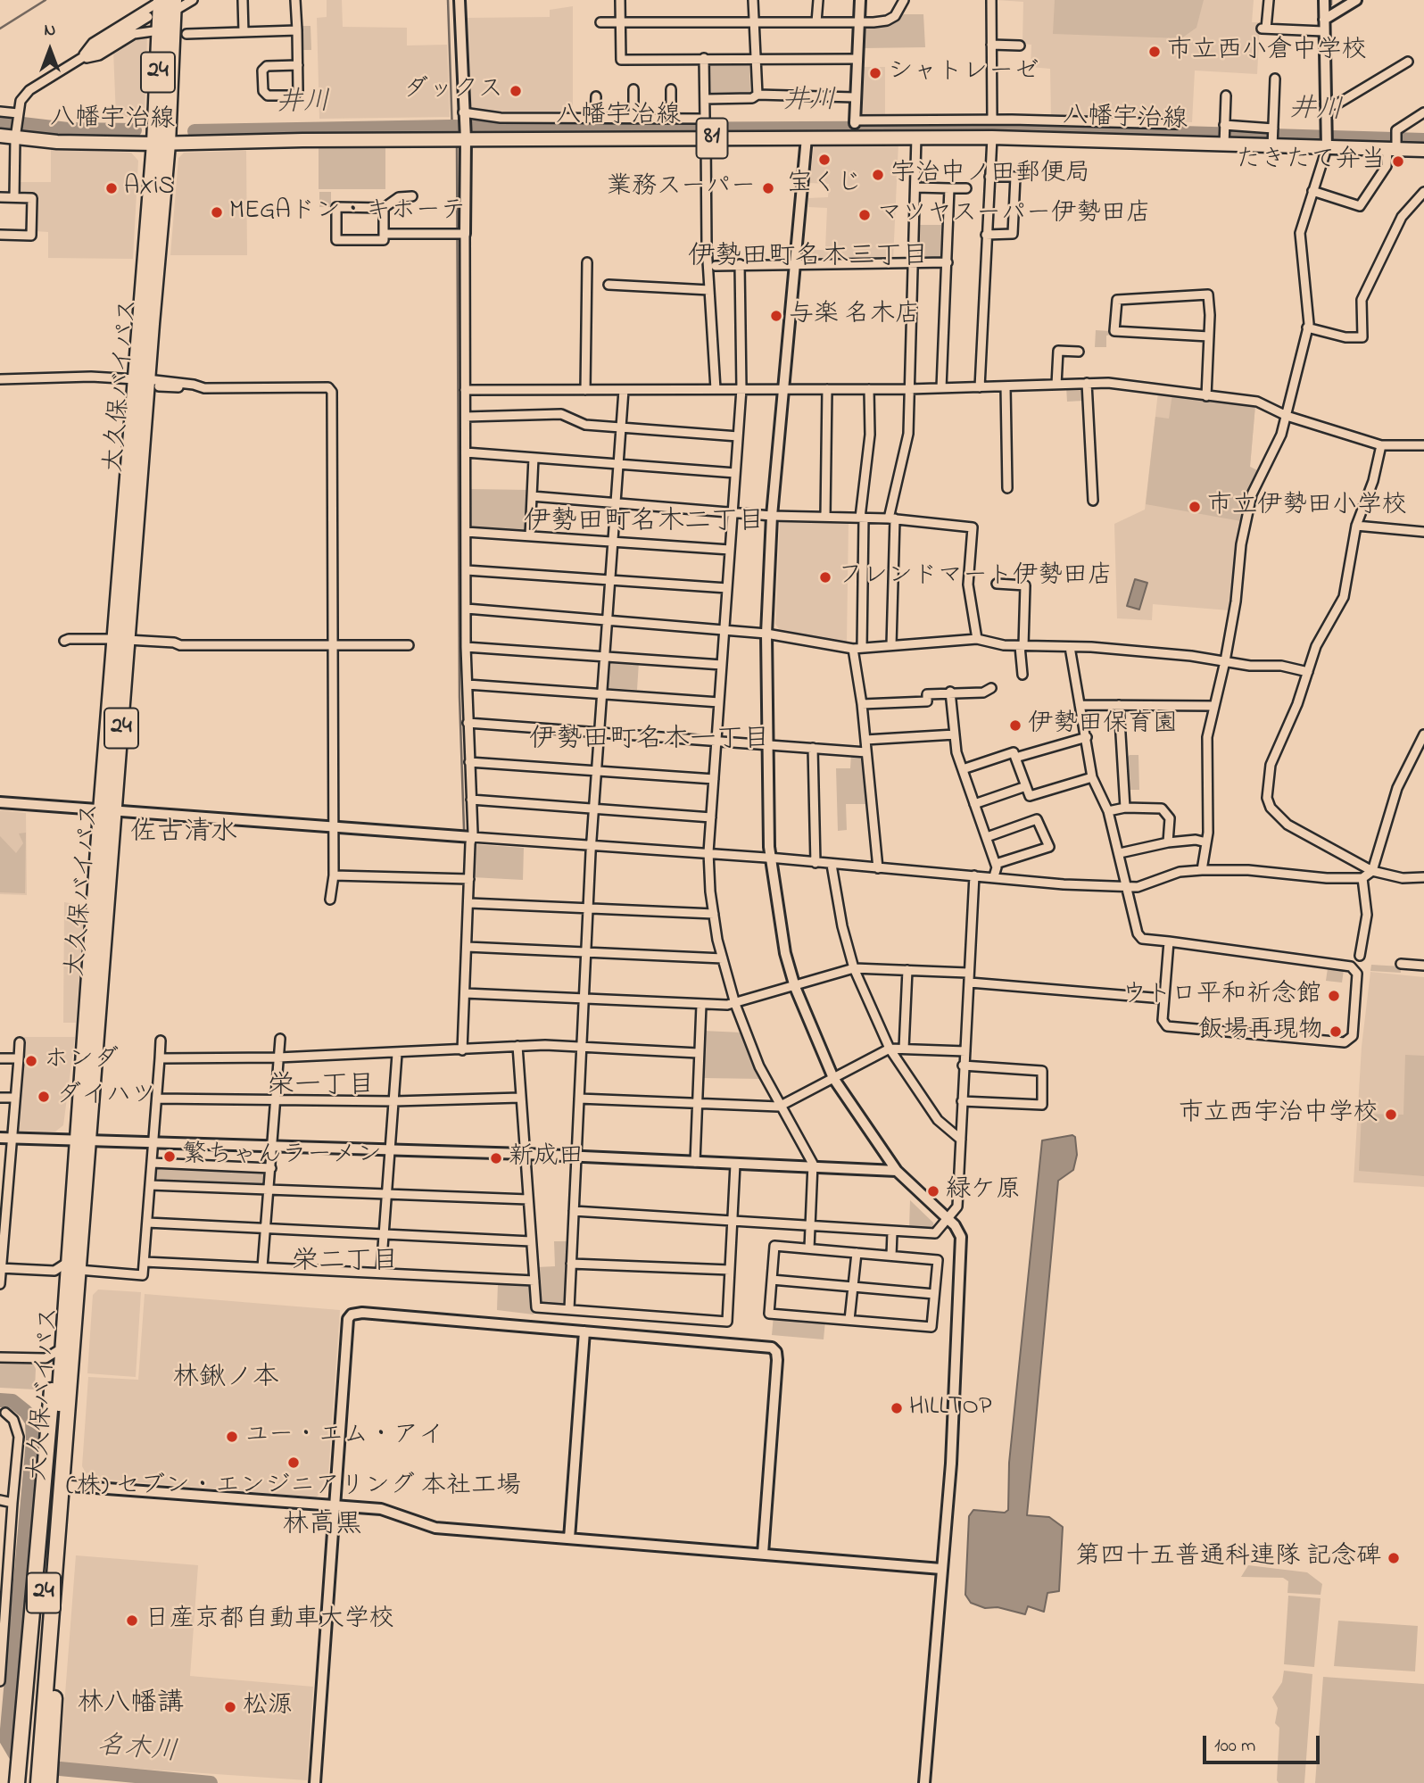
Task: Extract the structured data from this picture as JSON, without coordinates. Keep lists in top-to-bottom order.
{
  "streets": {
    "highway": ["24", "大久保バイパス"],
    "main road": ["八幡宇治線", "81"]
  },
  "crossings": [
    ["八幡宇治線", "大久保バイパス"]
  ],
  "districts": [
    "伊勢田町名木三丁目",
    "伊勢田町名木二丁目",
    "伊勢田町名木一丁目",
    "佐古清水",
    "栄一丁目",
    "栄二丁目",
    "林鍬ノ本",
    "林高黒",
    "林八幡講"
  ],
  "water": ["井川", "名木川"],
  "places": [
    "市立西小倉中学校",
    "シャトレーゼ",
    "ダックス",
    "宝くじ",
    "たきたて弁当",
    "宇治中ノ田郵便局",
    "AXiS",
    "業務スーパー",
    "MEGAドン・キホーテ",
    "マツヤスーパー伊勢田店",
    "与楽 名木店",
    "市立伊勢田小学校",
    "フレンドマート伊勢田店",
    "伊勢田保育園",
    "ウトロ平和祈念館",
    "飯場再現物",
    "ホンダ",
    "ダイハツ",
    "市立西宇治中学校",
    "繁ちゃんラーメン",
    "新成田",
    "緑ケ原",
    "HILLTOP",
    "ユー・エム・アイ",
    "(株) セブン・エンジニアリング 本社工場",
    "第四十五普通科連隊 記念碑",
    "日産京都自動車大学校",
    "松源"
  ],
  "scale_bar": "100 m",
  "north": "top"
}
